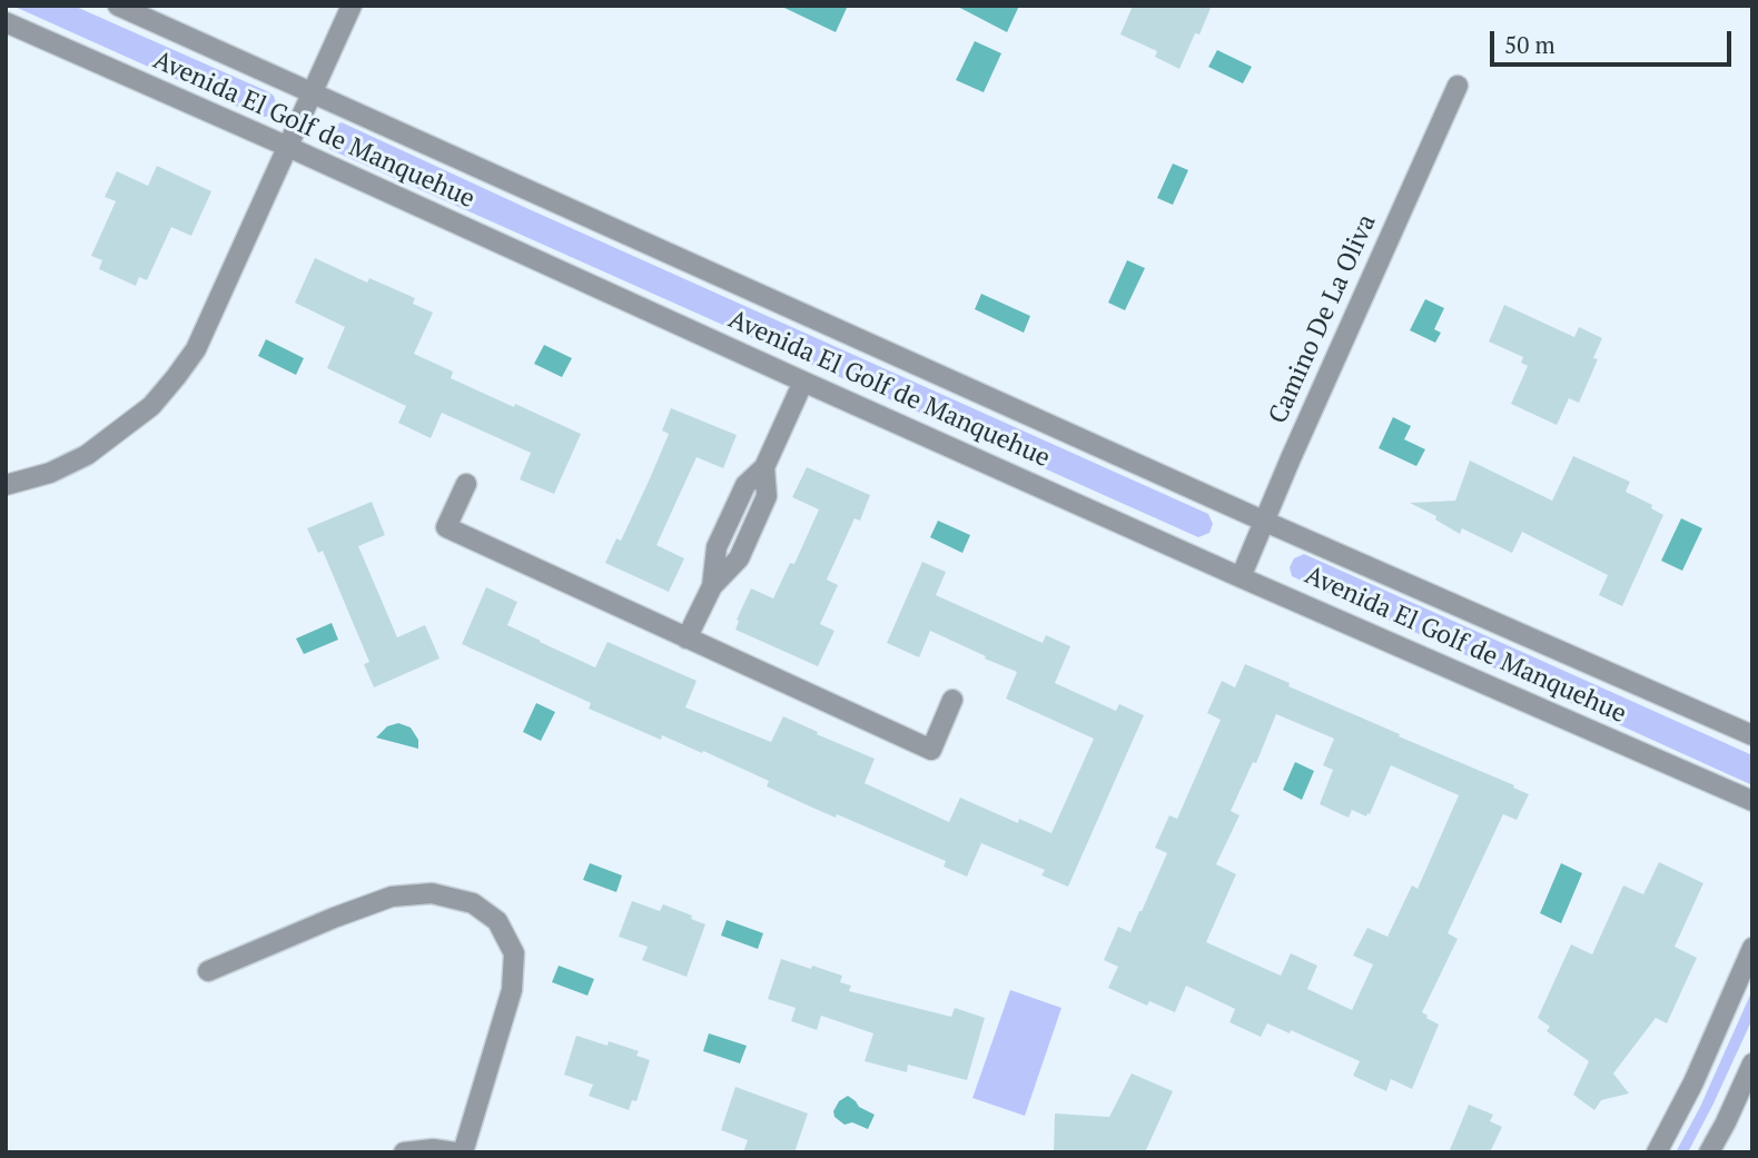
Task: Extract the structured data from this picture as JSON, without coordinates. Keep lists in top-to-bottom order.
{
  "streets": {
    "street": ["Avenida El Golf de Manquehue", "Camino De La Oliva"]
  },
  "crossings": [
    ["Avenida El Golf de Manquehue", "Camino De La Oliva"]
  ],
  "scale_bar": "50 m"
}
